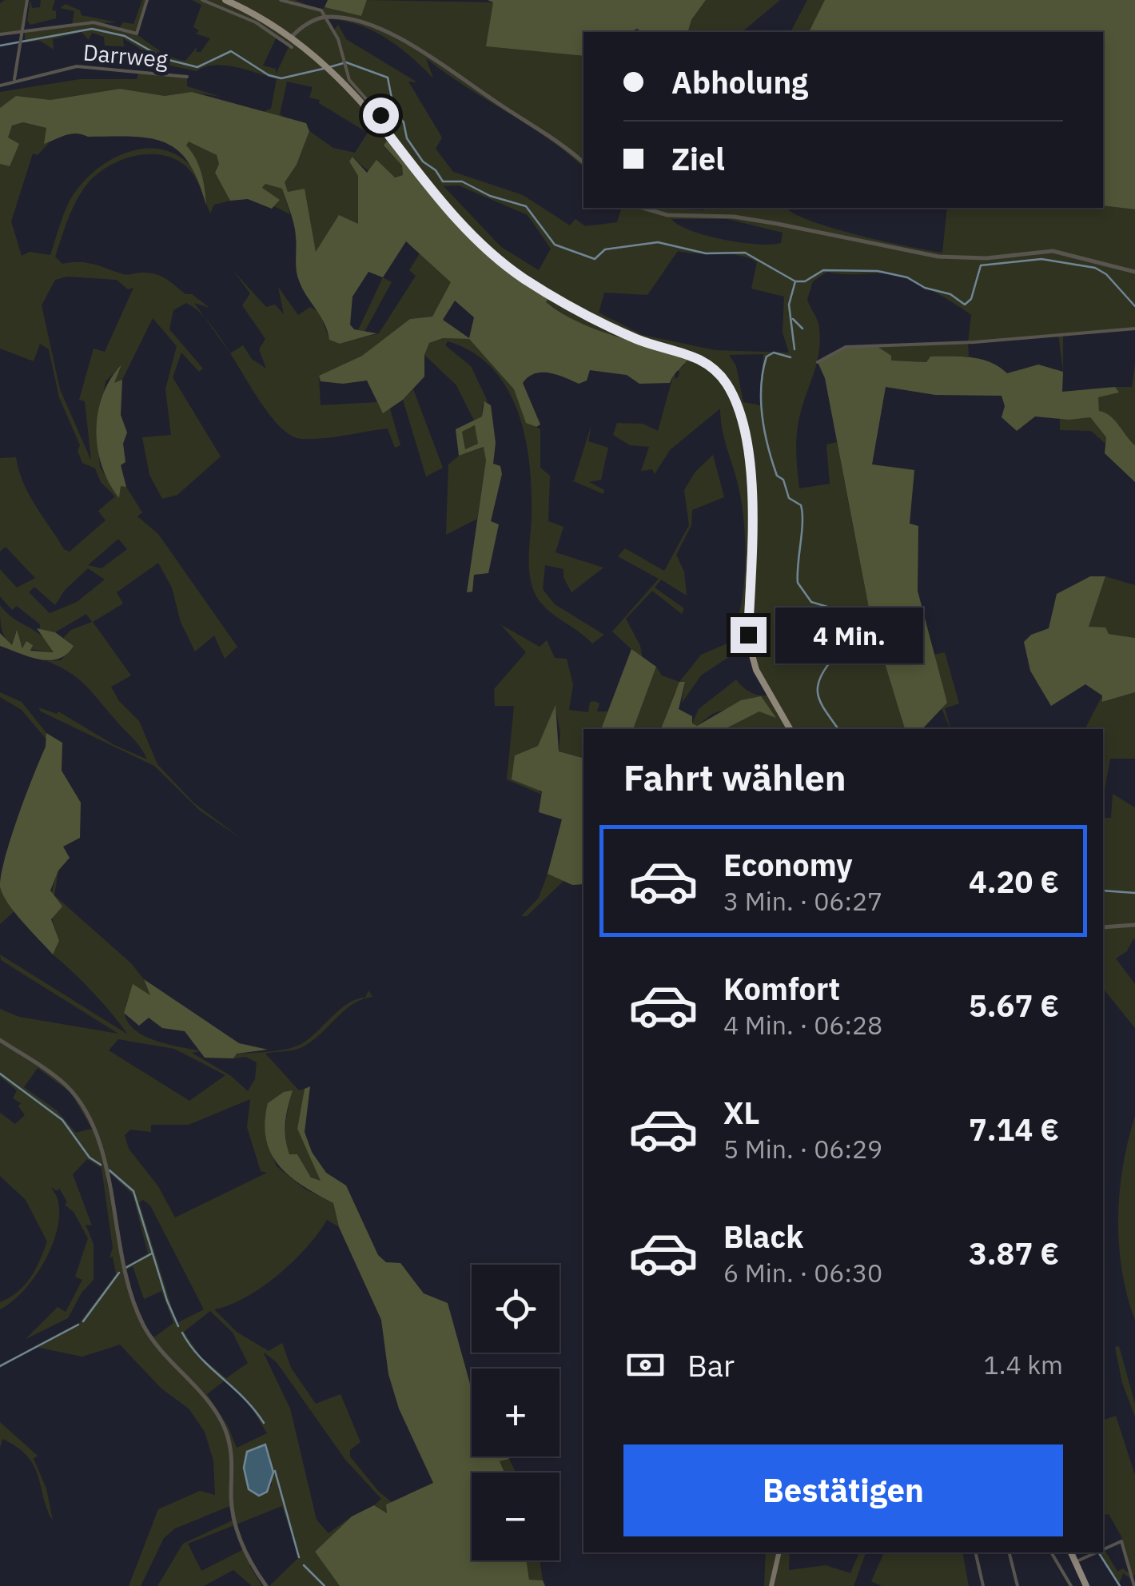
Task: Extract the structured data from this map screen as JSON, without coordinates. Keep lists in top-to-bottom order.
{
  "streets": {
    "street": ["Darrweg"]
  },
  "page": {
    "banner": ["Abholung", "Ziel"],
    "bubble": "4 Min.",
    "heading": "Fahrt wählen",
    "list": [
      {
        "name": "Economy",
        "note": "3 Min. · 06:27",
        "value": "4.20 €"
      },
      {
        "name": "Komfort",
        "note": "4 Min. · 06:28",
        "value": "5.67 €"
      },
      {
        "name": "XL",
        "note": "5 Min. · 06:29",
        "value": "7.14 €"
      },
      {
        "name": "Black",
        "note": "6 Min. · 06:30",
        "value": "3.87 €"
      }
    ],
    "map_buttons": ["+", "−"],
    "pay": ["Bar", "1.4 km"],
    "buttons": "Bestätigen"
  }
}
